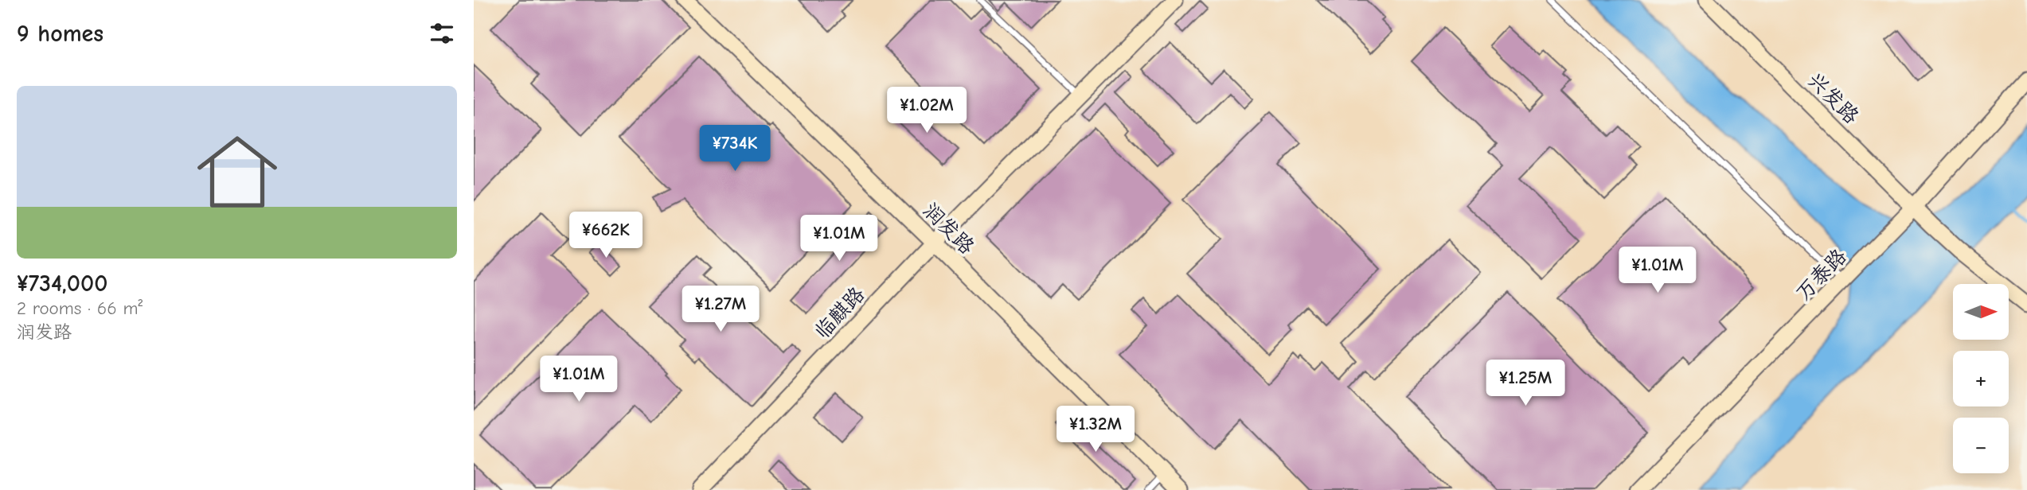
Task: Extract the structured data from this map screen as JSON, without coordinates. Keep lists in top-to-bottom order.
{
  "streets": {
    "main road": [
      "兴发路",
      "润发路",
      "万泰路",
      "临麒路"
    ]
  },
  "crossings": [
    ["兴发路", "万泰路"],
    ["润发路", "临麒路"]
  ],
  "north": "right",
  "page": {
    "heading": "9 homes",
    "list": [
      {
        "name": "¥734,000",
        "note": "2 rooms · 66 m² · 润发路"
      }
    ],
    "price": [
      "¥1.02M",
      "¥734K",
      "¥662K",
      "¥1.01M",
      "¥1.01M",
      "¥1.27M",
      "¥1.01M",
      "¥1.25M",
      "¥1.32M"
    ],
    "map_buttons": ["+", "−"]
  }
}
